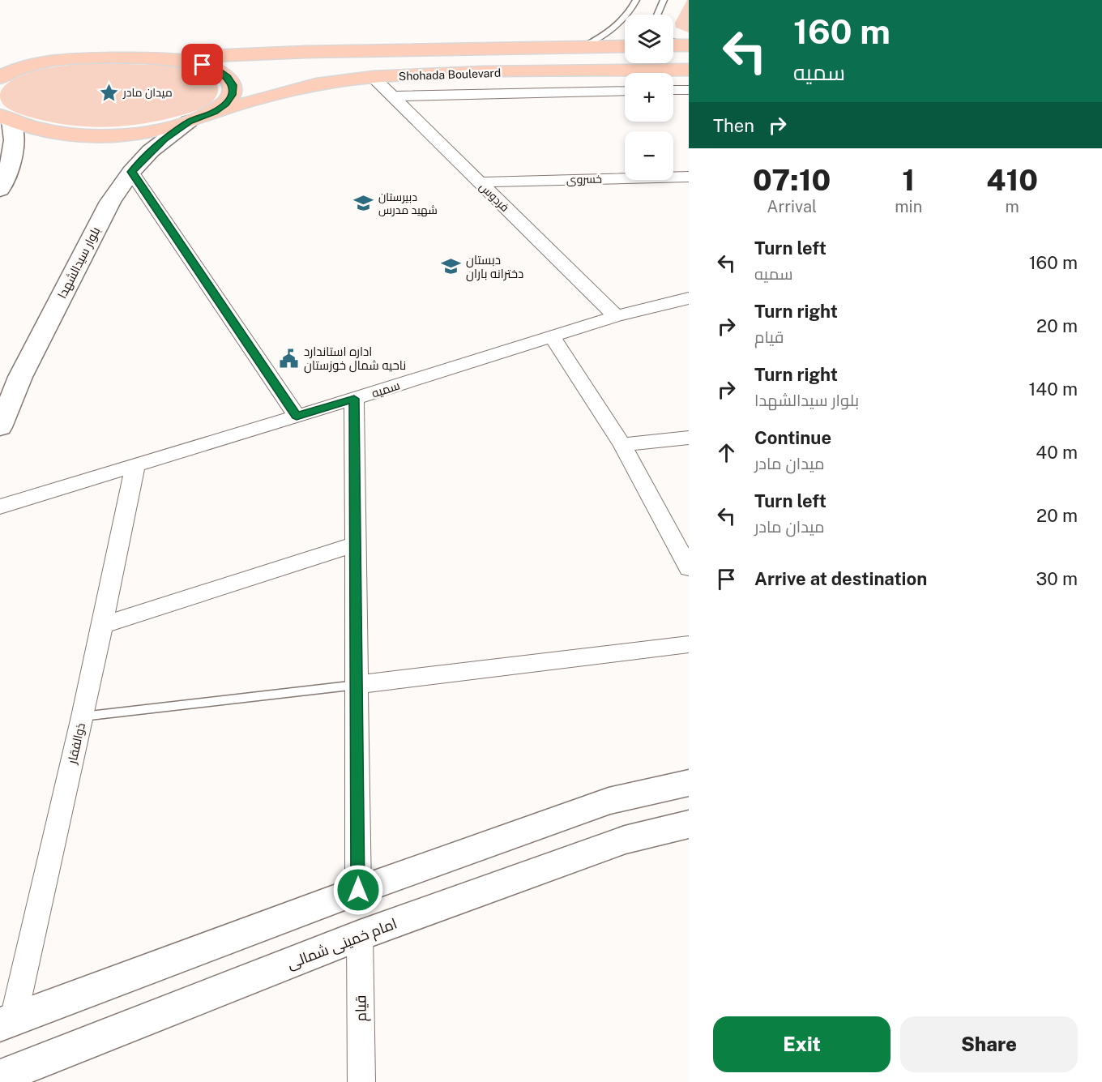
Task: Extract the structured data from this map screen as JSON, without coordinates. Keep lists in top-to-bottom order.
{
  "streets": {
    "main road": ["Shohada Boulevard", "بلوار سیدالشهدا", "امام خمینی شمالی"],
    "street": [
      "خسروی",
      "فردوس",
      "سمیه",
      "ذوالفقار",
      "قیام"
    ]
  },
  "crossings": [
    ["Shohada Boulevard", "فردوس"],
    ["خسروی", "فردوس"],
    ["فردوس", "سمیه"],
    ["سمیه", "ذوالفقار"],
    ["امام خمینی شمالی", "قیام"]
  ],
  "places": {
    "place": ["میدان مادر"],
    "school or university": ["دبیرستان شهید مدرس", "دبستان دخترانه باران"],
    "public building": ["اداره استاندارد ناحیه شمال خوزستان"]
  },
  "page": {
    "turn": ["160 m", "سمیه"],
    "map_buttons": ["+", "−"],
    "then": "Then",
    "eta": [
      "07:10",
      "Arrival",
      "1",
      "min",
      "410",
      "m"
    ],
    "list": [
      {
        "name": "Turn left",
        "note": "سمیه",
        "value": "160 m"
      },
      {
        "name": "Turn right",
        "note": "قیام",
        "value": "20 m"
      },
      {
        "name": "Turn right",
        "note": "بلوار سیدالشهدا",
        "value": "140 m"
      },
      {
        "name": "Continue",
        "note": "میدان مادر",
        "value": "40 m"
      },
      {
        "name": "Turn left",
        "note": "میدان مادر",
        "value": "20 m"
      },
      {
        "name": "Arrive at destination",
        "value": "30 m"
      }
    ],
    "buttons": ["Exit", "Share"]
  }
}
